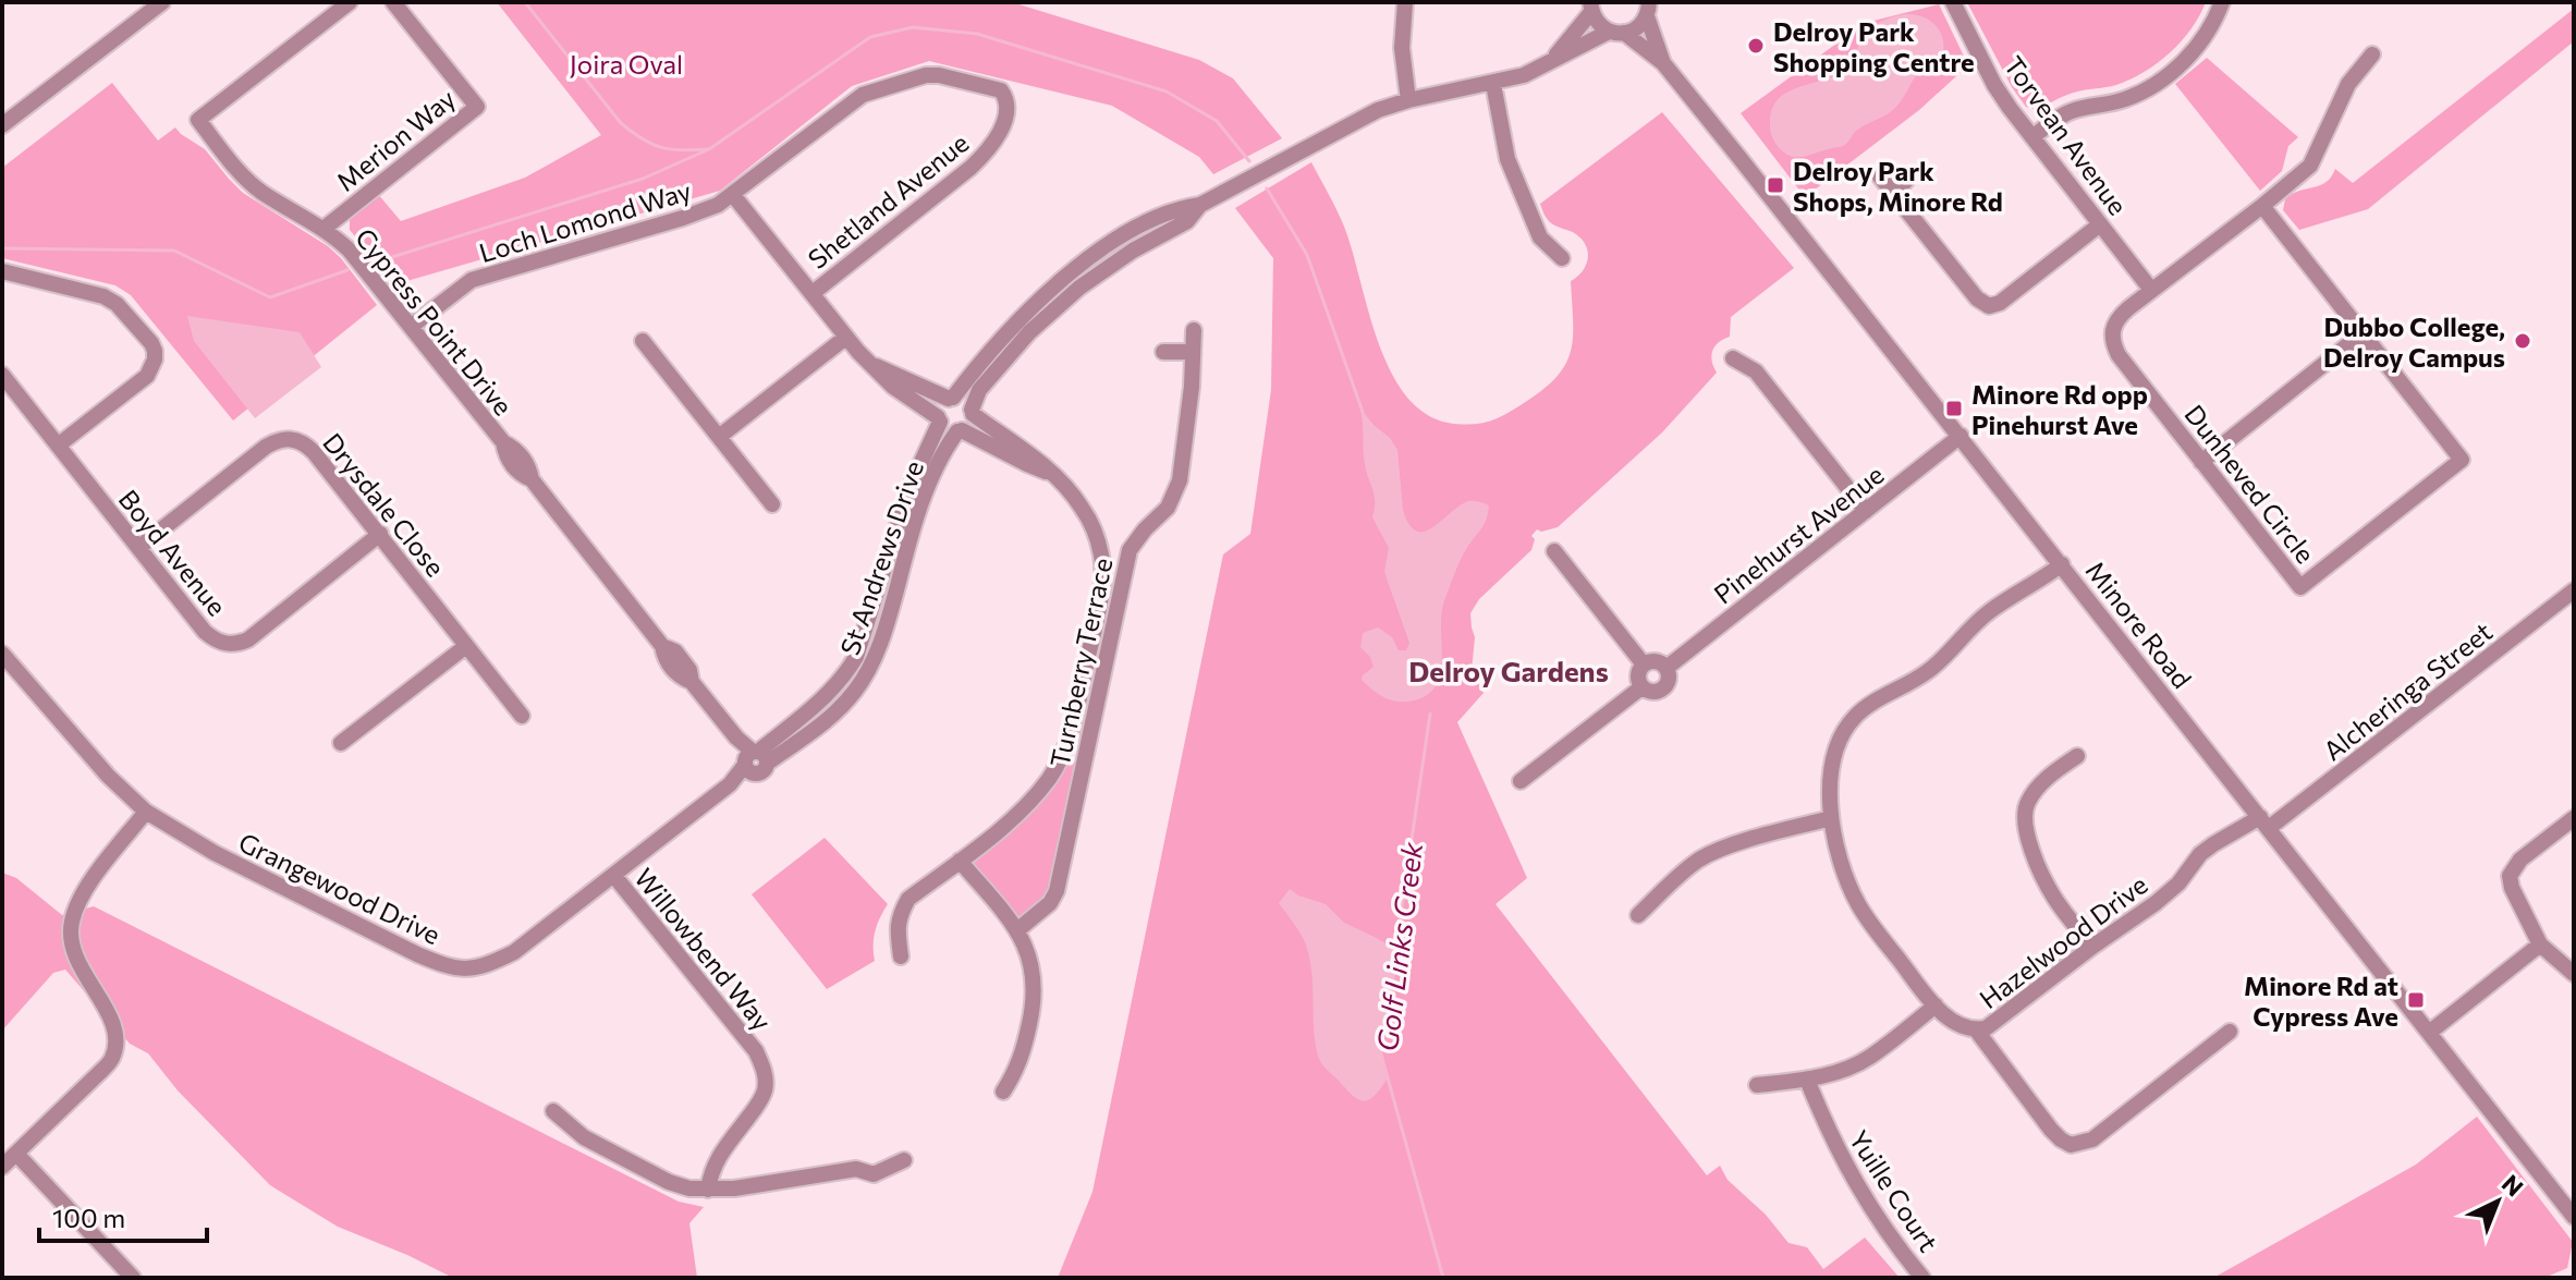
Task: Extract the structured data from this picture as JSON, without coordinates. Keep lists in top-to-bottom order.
{
  "streets": {
    "street": [
      "Torvean Avenue",
      "Merion Way",
      "Shetland Avenue",
      "Loch Lomond Way",
      "Cypress Point Drive",
      "Dunheved Circle",
      "Drysdale Close",
      "Pinehurst Avenue",
      "Boyd Avenue",
      "St Andrews Drive",
      "Minore Road",
      "Turnberry Terrace",
      "Alcheringa Street",
      "Grangewood Drive",
      "Hazelwood Drive",
      "Willowbend Way",
      "Yuille Court"
    ]
  },
  "crossings": [
    ["Torvean Avenue", "Dunheved Circle"],
    ["Merion Way", "Cypress Point Drive"],
    ["Shetland Avenue", "Loch Lomond Way"],
    ["Loch Lomond Way", "Cypress Point Drive"],
    ["Cypress Point Drive", "St Andrews Drive"],
    ["Cypress Point Drive", "Grangewood Drive"],
    ["Drysdale Close", "Boyd Avenue"],
    ["Pinehurst Avenue", "Minore Road"],
    ["St Andrews Drive", "Grangewood Drive"],
    ["Minore Road", "Alcheringa Street"],
    ["Minore Road", "Hazelwood Drive"],
    ["Alcheringa Street", "Hazelwood Drive"],
    ["Grangewood Drive", "Willowbend Way"]
  ],
  "districts": ["Delroy Gardens"],
  "water": ["Golf Links Creek"],
  "parks": ["Joira Oval"],
  "places": {
    "other": ["Delroy Park Shopping Centre", "Dubbo College, Delroy Campus"],
    "transit": ["Delroy Park Shops, Minore Rd", "Minore Rd opp Pinehurst Ave", "Minore Rd at Cypress Ave"]
  },
  "scale_bar": "100 m",
  "north": "top right"
}
